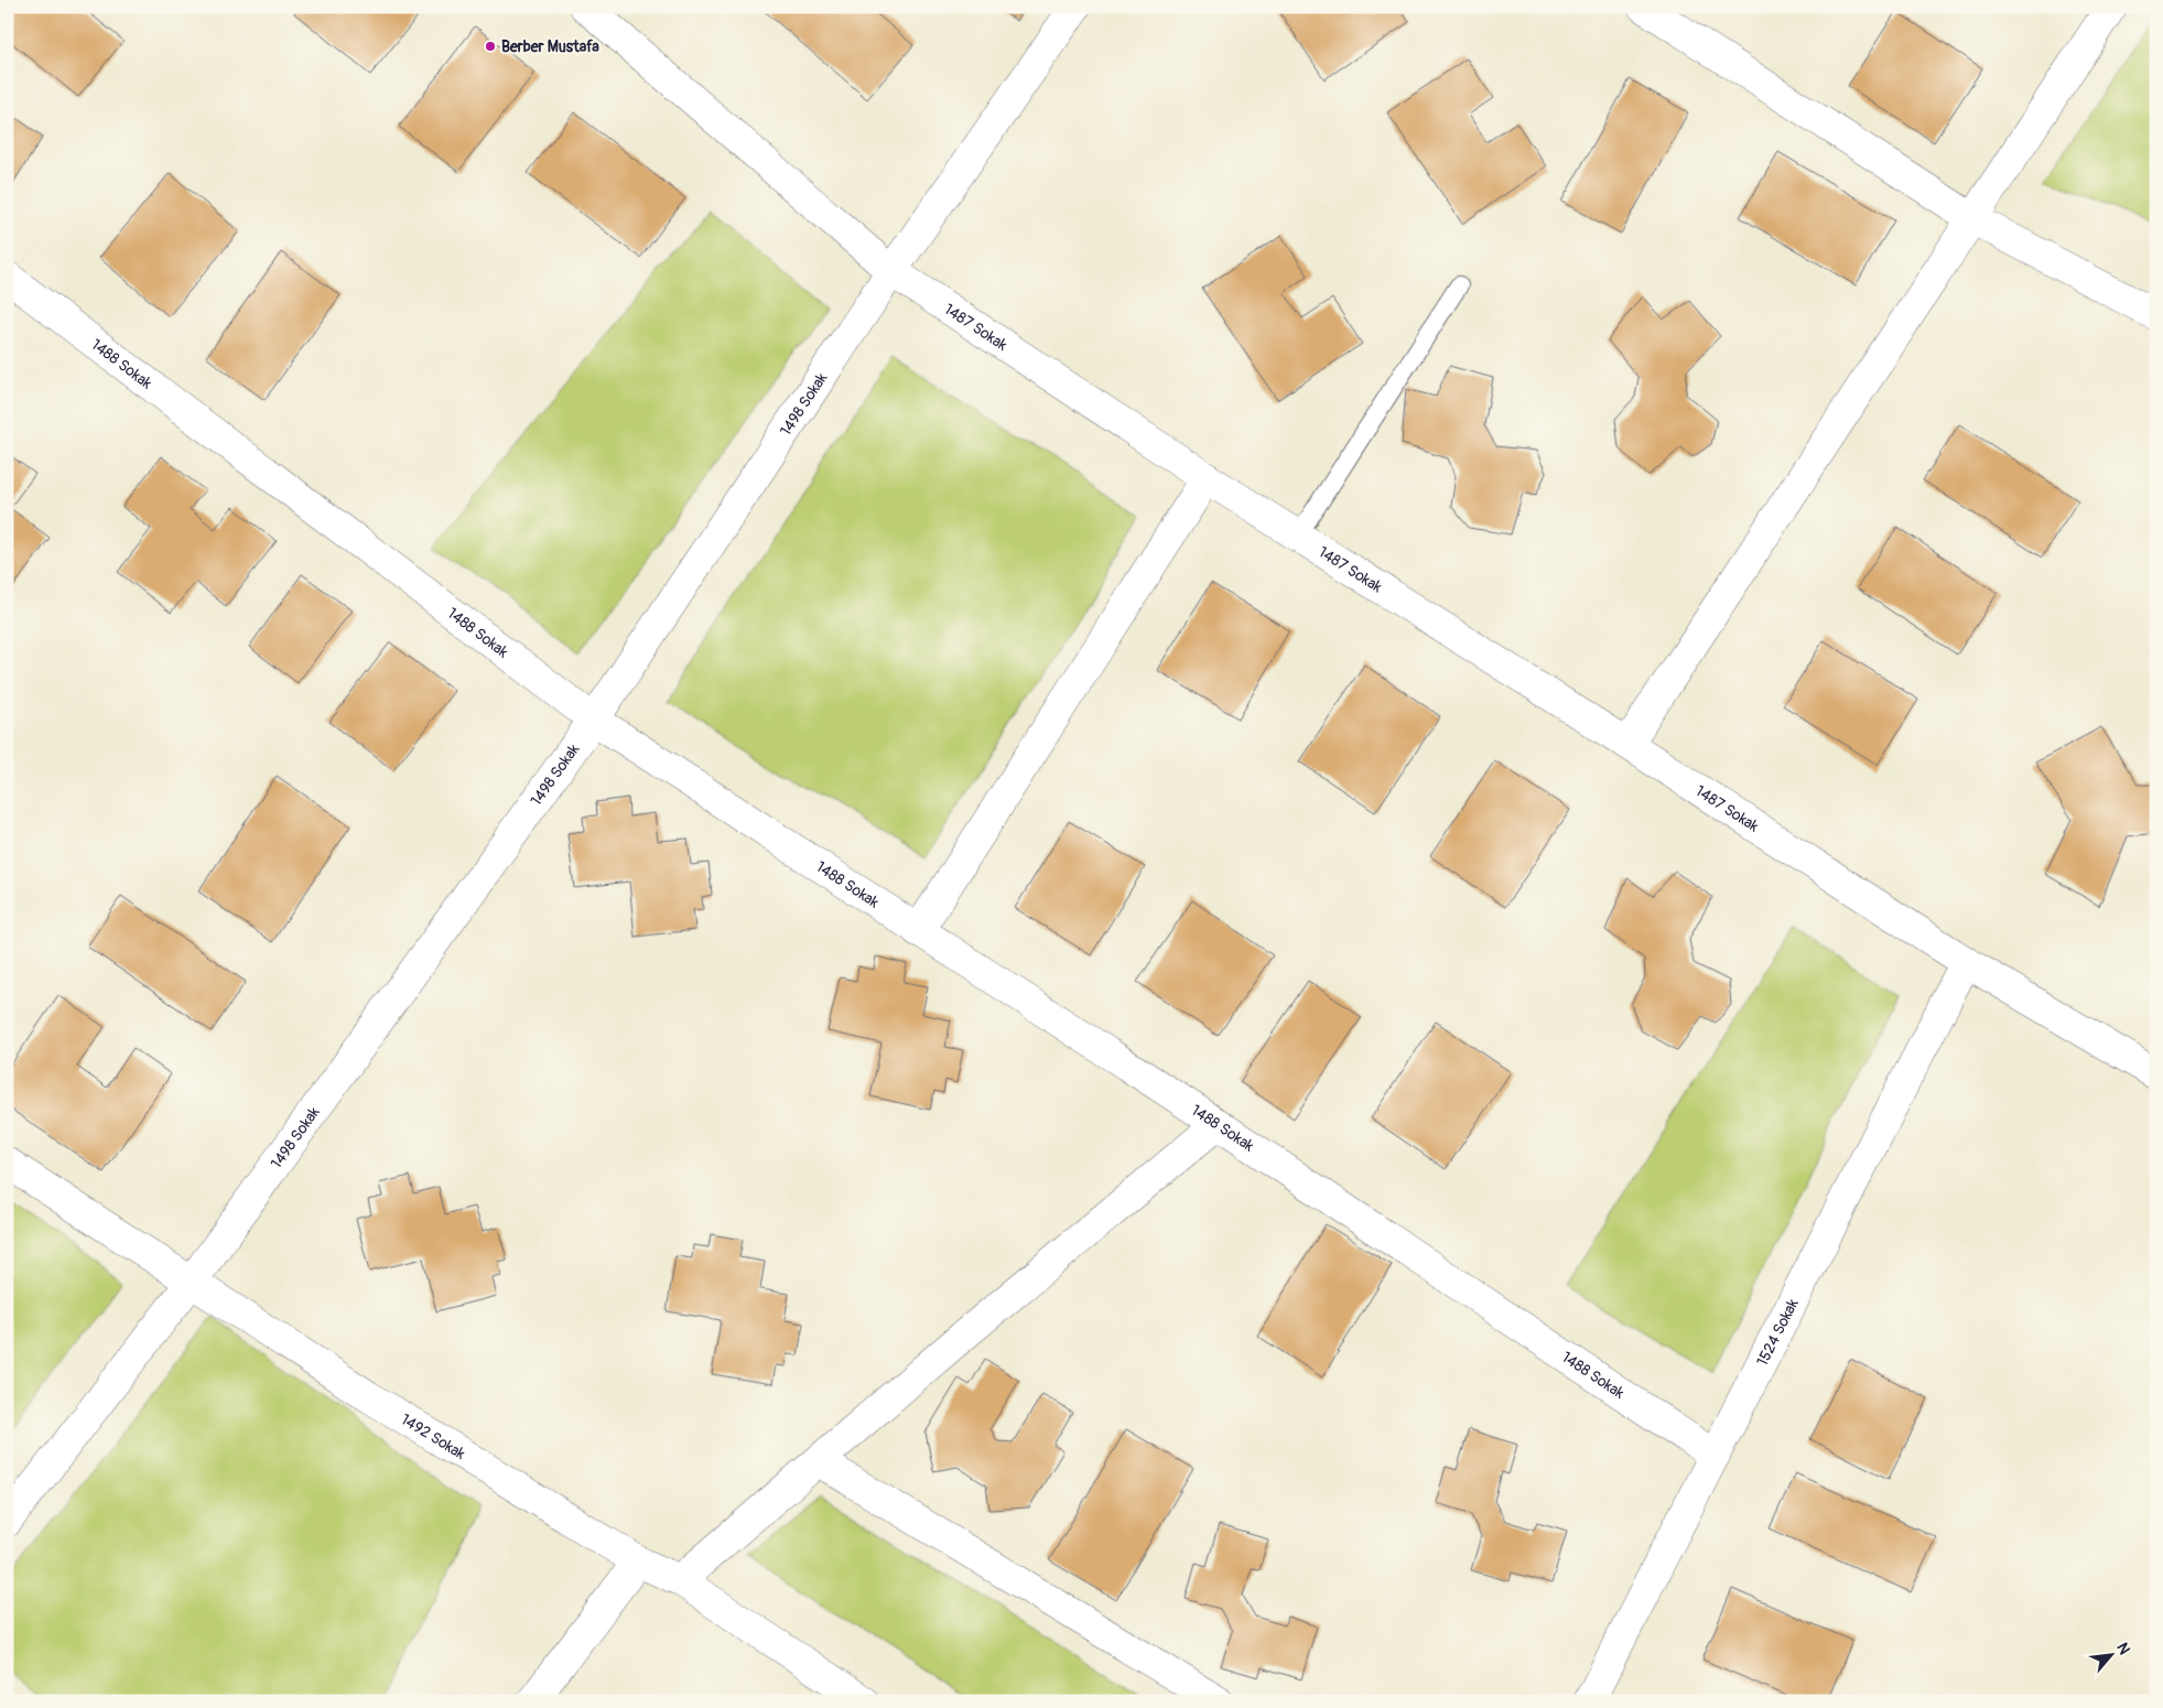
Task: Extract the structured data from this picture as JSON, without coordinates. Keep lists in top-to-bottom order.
{
  "streets": {
    "street": [
      "1487 Sokak",
      "1488 Sokak",
      "1498 Sokak",
      "1524 Sokak",
      "1492 Sokak"
    ]
  },
  "crossings": [
    ["1487 Sokak", "1498 Sokak"],
    ["1487 Sokak", "1524 Sokak"],
    ["1488 Sokak", "1498 Sokak"],
    ["1488 Sokak", "1524 Sokak"],
    ["1498 Sokak", "1492 Sokak"]
  ],
  "places": ["Berber Mustafa"],
  "north": "top right"
}
